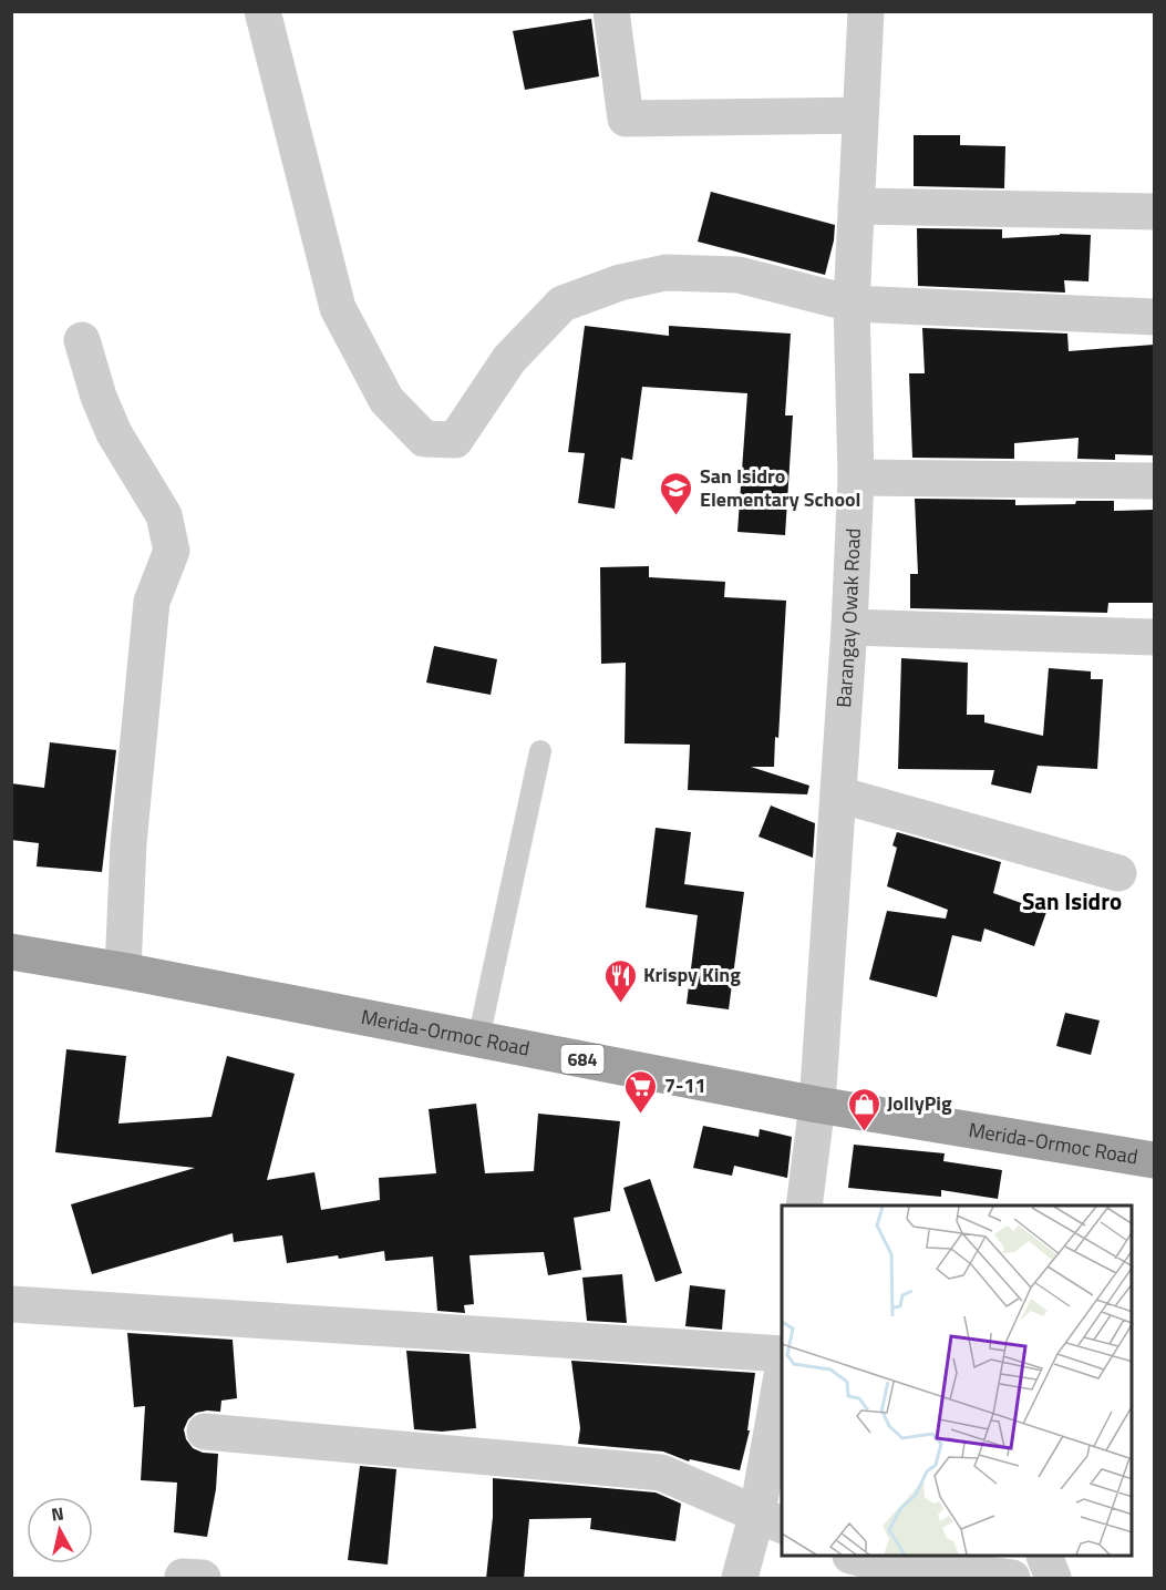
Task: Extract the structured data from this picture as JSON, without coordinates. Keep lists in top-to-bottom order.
{
  "streets": {
    "highway": ["Merida-Ormoc Road", "684"],
    "street": ["Barangay Owak Road"]
  },
  "crossings": [
    ["Barangay Owak Road", "Merida-Ormoc Road"]
  ],
  "districts": ["San Isidro"],
  "places": {
    "school or university": ["San Isidro Elementary School"],
    "restaurant": ["Krispy King"],
    "supermarket": ["7-11"],
    "shop": ["JollyPig"]
  },
  "north": "top"
}
